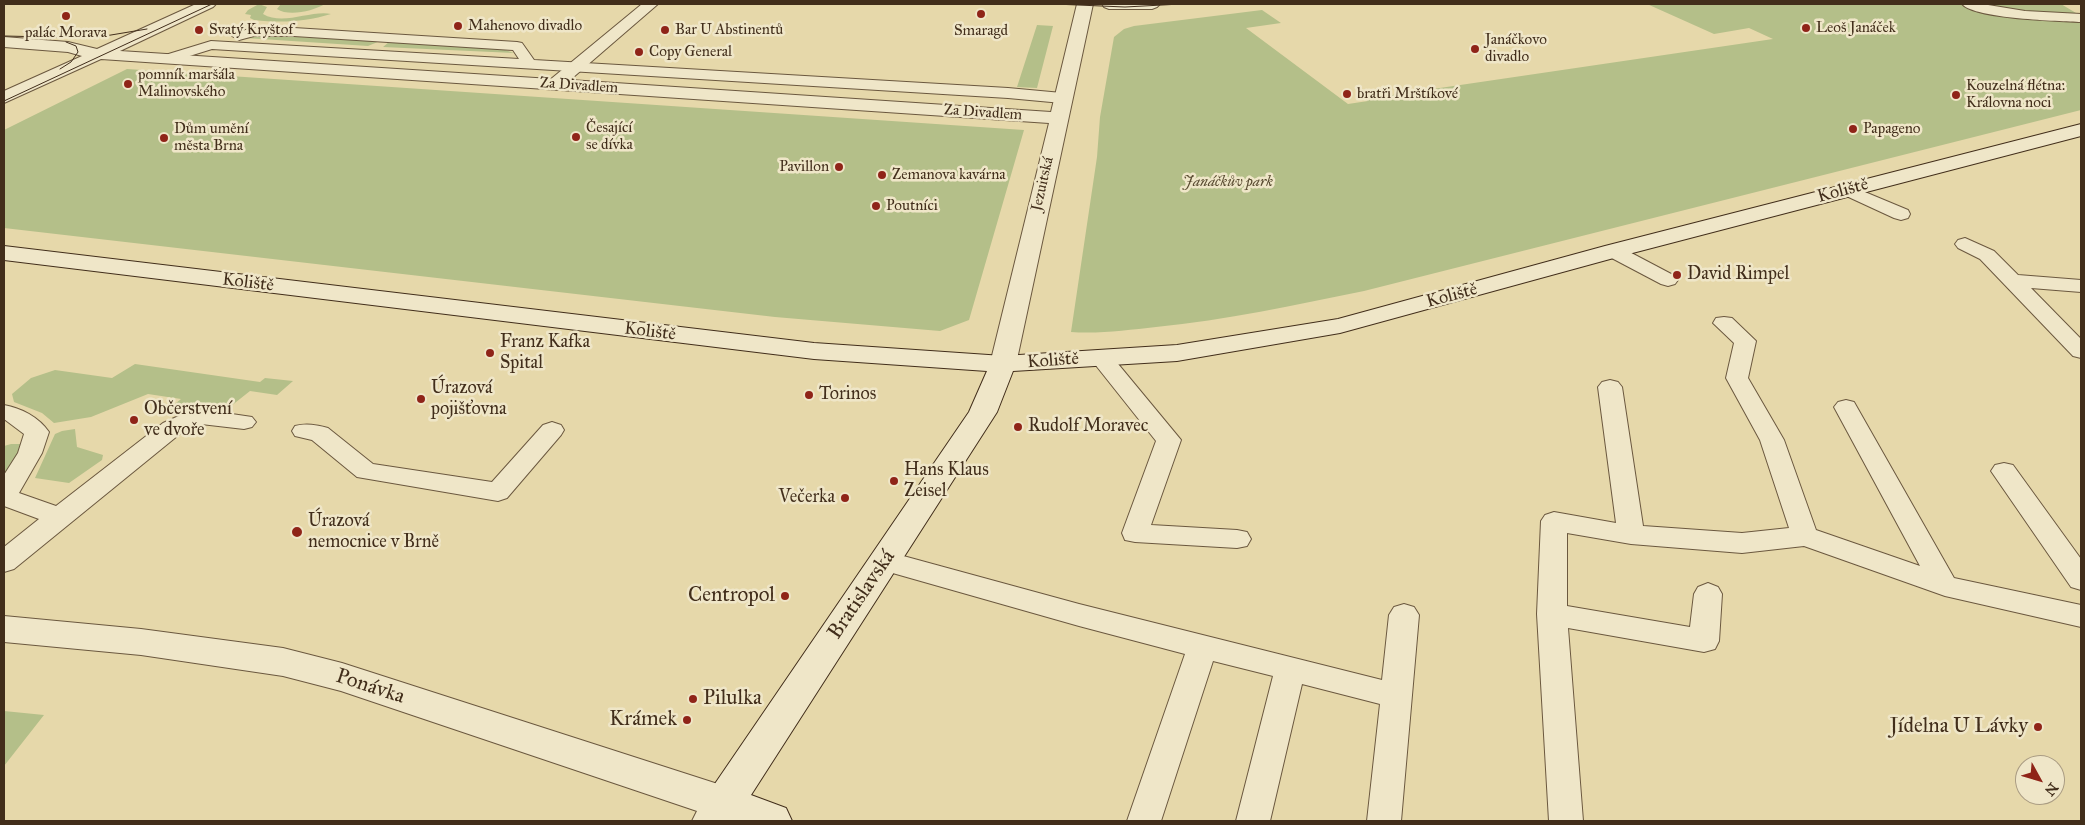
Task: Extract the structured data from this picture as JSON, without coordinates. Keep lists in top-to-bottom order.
{
  "streets": {
    "street": [
      "Za Divadlem",
      "Jezuitská",
      "Koliště",
      "Bratislavská",
      "Ponávka"
    ]
  },
  "crossings": [
    ["Za Divadlem", "Jezuitská"],
    ["Jezuitská", "Koliště"],
    ["Jezuitská", "Bratislavská"],
    ["Koliště", "Bratislavská"],
    ["Bratislavská", "Ponávka"]
  ],
  "parks": ["Janáčkův park"],
  "places": [
    "Smaragd",
    "palác Morava",
    "Mahenovo divadlo",
    "Leoš Janáček",
    "Svatý Kryštof",
    "Bar U Abstinentů",
    "Janáčkovo divadlo",
    "Copy General",
    "pomník maršála Malinovského",
    "bratři Mrštíkové",
    "Kouzelná flétna: Královna noci",
    "Papageno",
    "Česající se dívka",
    "Dům umění města Brna",
    "Pavillon",
    "Zemanova kavárna",
    "Poutníci",
    "David Rimpel",
    "Franz Kafka Spital",
    "Torinos",
    "Úrazová pojišťovna",
    "Občerstvení ve dvoře",
    "Rudolf Moravec",
    "Hans Klaus Zeisel",
    "Večerka",
    "Úrazová nemocnice v Brně",
    "Centropol",
    "Pilulka",
    "Krámek",
    "Jídelna U Lávky"
  ],
  "north": "bottom right"
}
